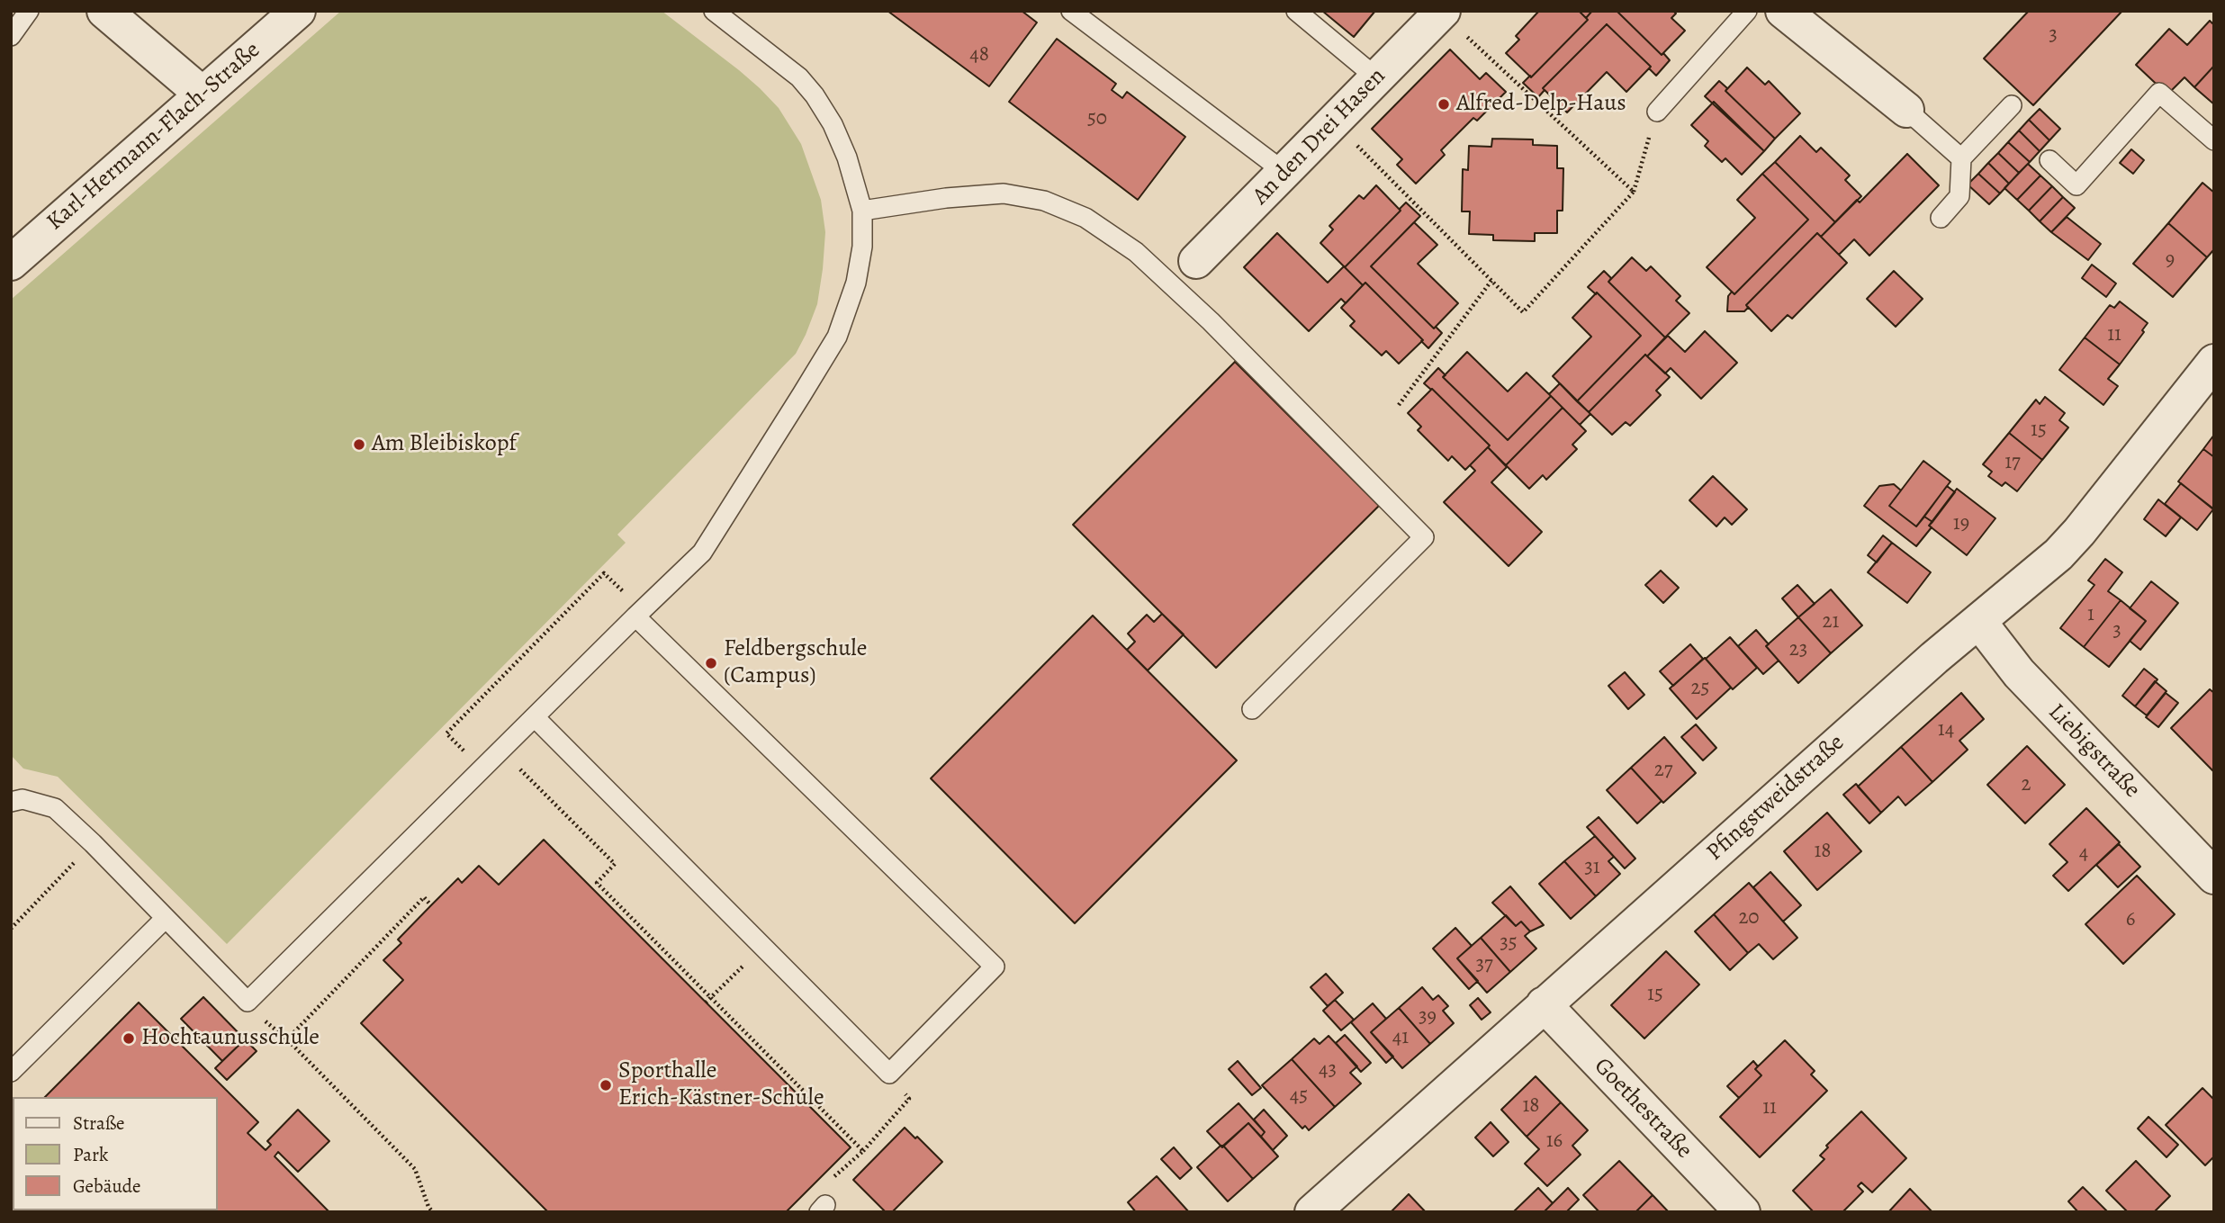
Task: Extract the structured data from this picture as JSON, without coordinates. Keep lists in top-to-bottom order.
{
  "streets": {
    "street": [
      "Karl-Hermann-Flach-Straße",
      "An den Drei Hasen",
      "Liebigstraße",
      "Pfingstweidstraße",
      "Goethestraße"
    ]
  },
  "crossings": [
    ["Liebigstraße", "Pfingstweidstraße"],
    ["Pfingstweidstraße", "Goethestraße"]
  ],
  "places": [
    "Alfred-Delp-Haus",
    "Am Bleibiskopf",
    "Feldbergschule (Campus)",
    "Hochtaunusschule",
    "Sporthalle Erich-Kästner-Schule"
  ],
  "house_numbers": [
    "3",
    "48",
    "50",
    "9",
    "11",
    "15",
    "17",
    "19",
    "1",
    "21",
    "3",
    "23",
    "25",
    "14",
    "27",
    "2",
    "18",
    "4",
    "31",
    "20",
    "6",
    "35",
    "37",
    "15",
    "39",
    "41",
    "43",
    "45",
    "18",
    "11",
    "16"
  ],
  "legend": ["Straße", "Park", "Gebäude"]
}
